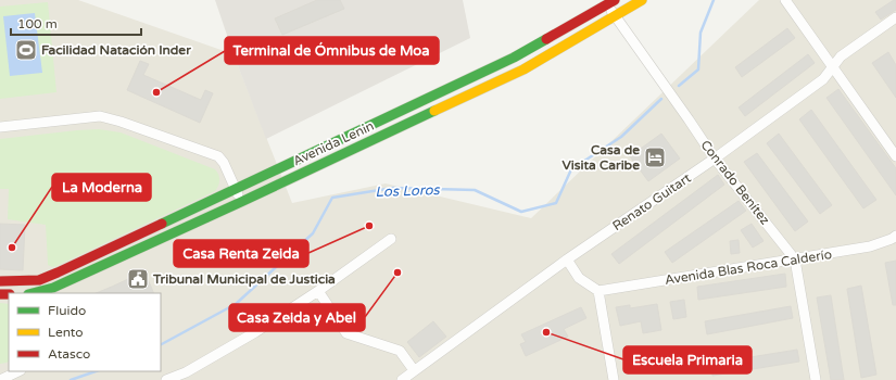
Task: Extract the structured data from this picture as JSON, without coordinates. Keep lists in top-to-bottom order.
{
  "streets": {
    "main road": ["Avenida Lenin"],
    "street": ["Conrado Benítez", "Renato Guitart", "Avenida Blas Roca Calderío"]
  },
  "crossings": [
    ["Avenida Lenin", "Conrado Benítez"],
    ["Conrado Benítez", "Renato Guitart"],
    ["Conrado Benítez", "Avenida Blas Roca Calderío"]
  ],
  "water": ["Los Loros"],
  "places": {
    "sports": ["Facilidad Natación Inder"],
    "other": [
      "Terminal de Ómnibus de Moa",
      "Casa Renta Zeida",
      "La Moderna",
      "Casa Zeida y Abel",
      "Escuela Primaria"
    ],
    "hotel": ["Casa de Visita Caribe"],
    "public building": ["Tribunal Municipal de Justicia"]
  },
  "legend": ["Fluido", "Lento", "Atasco"],
  "scale_bar": "100 m"
}
